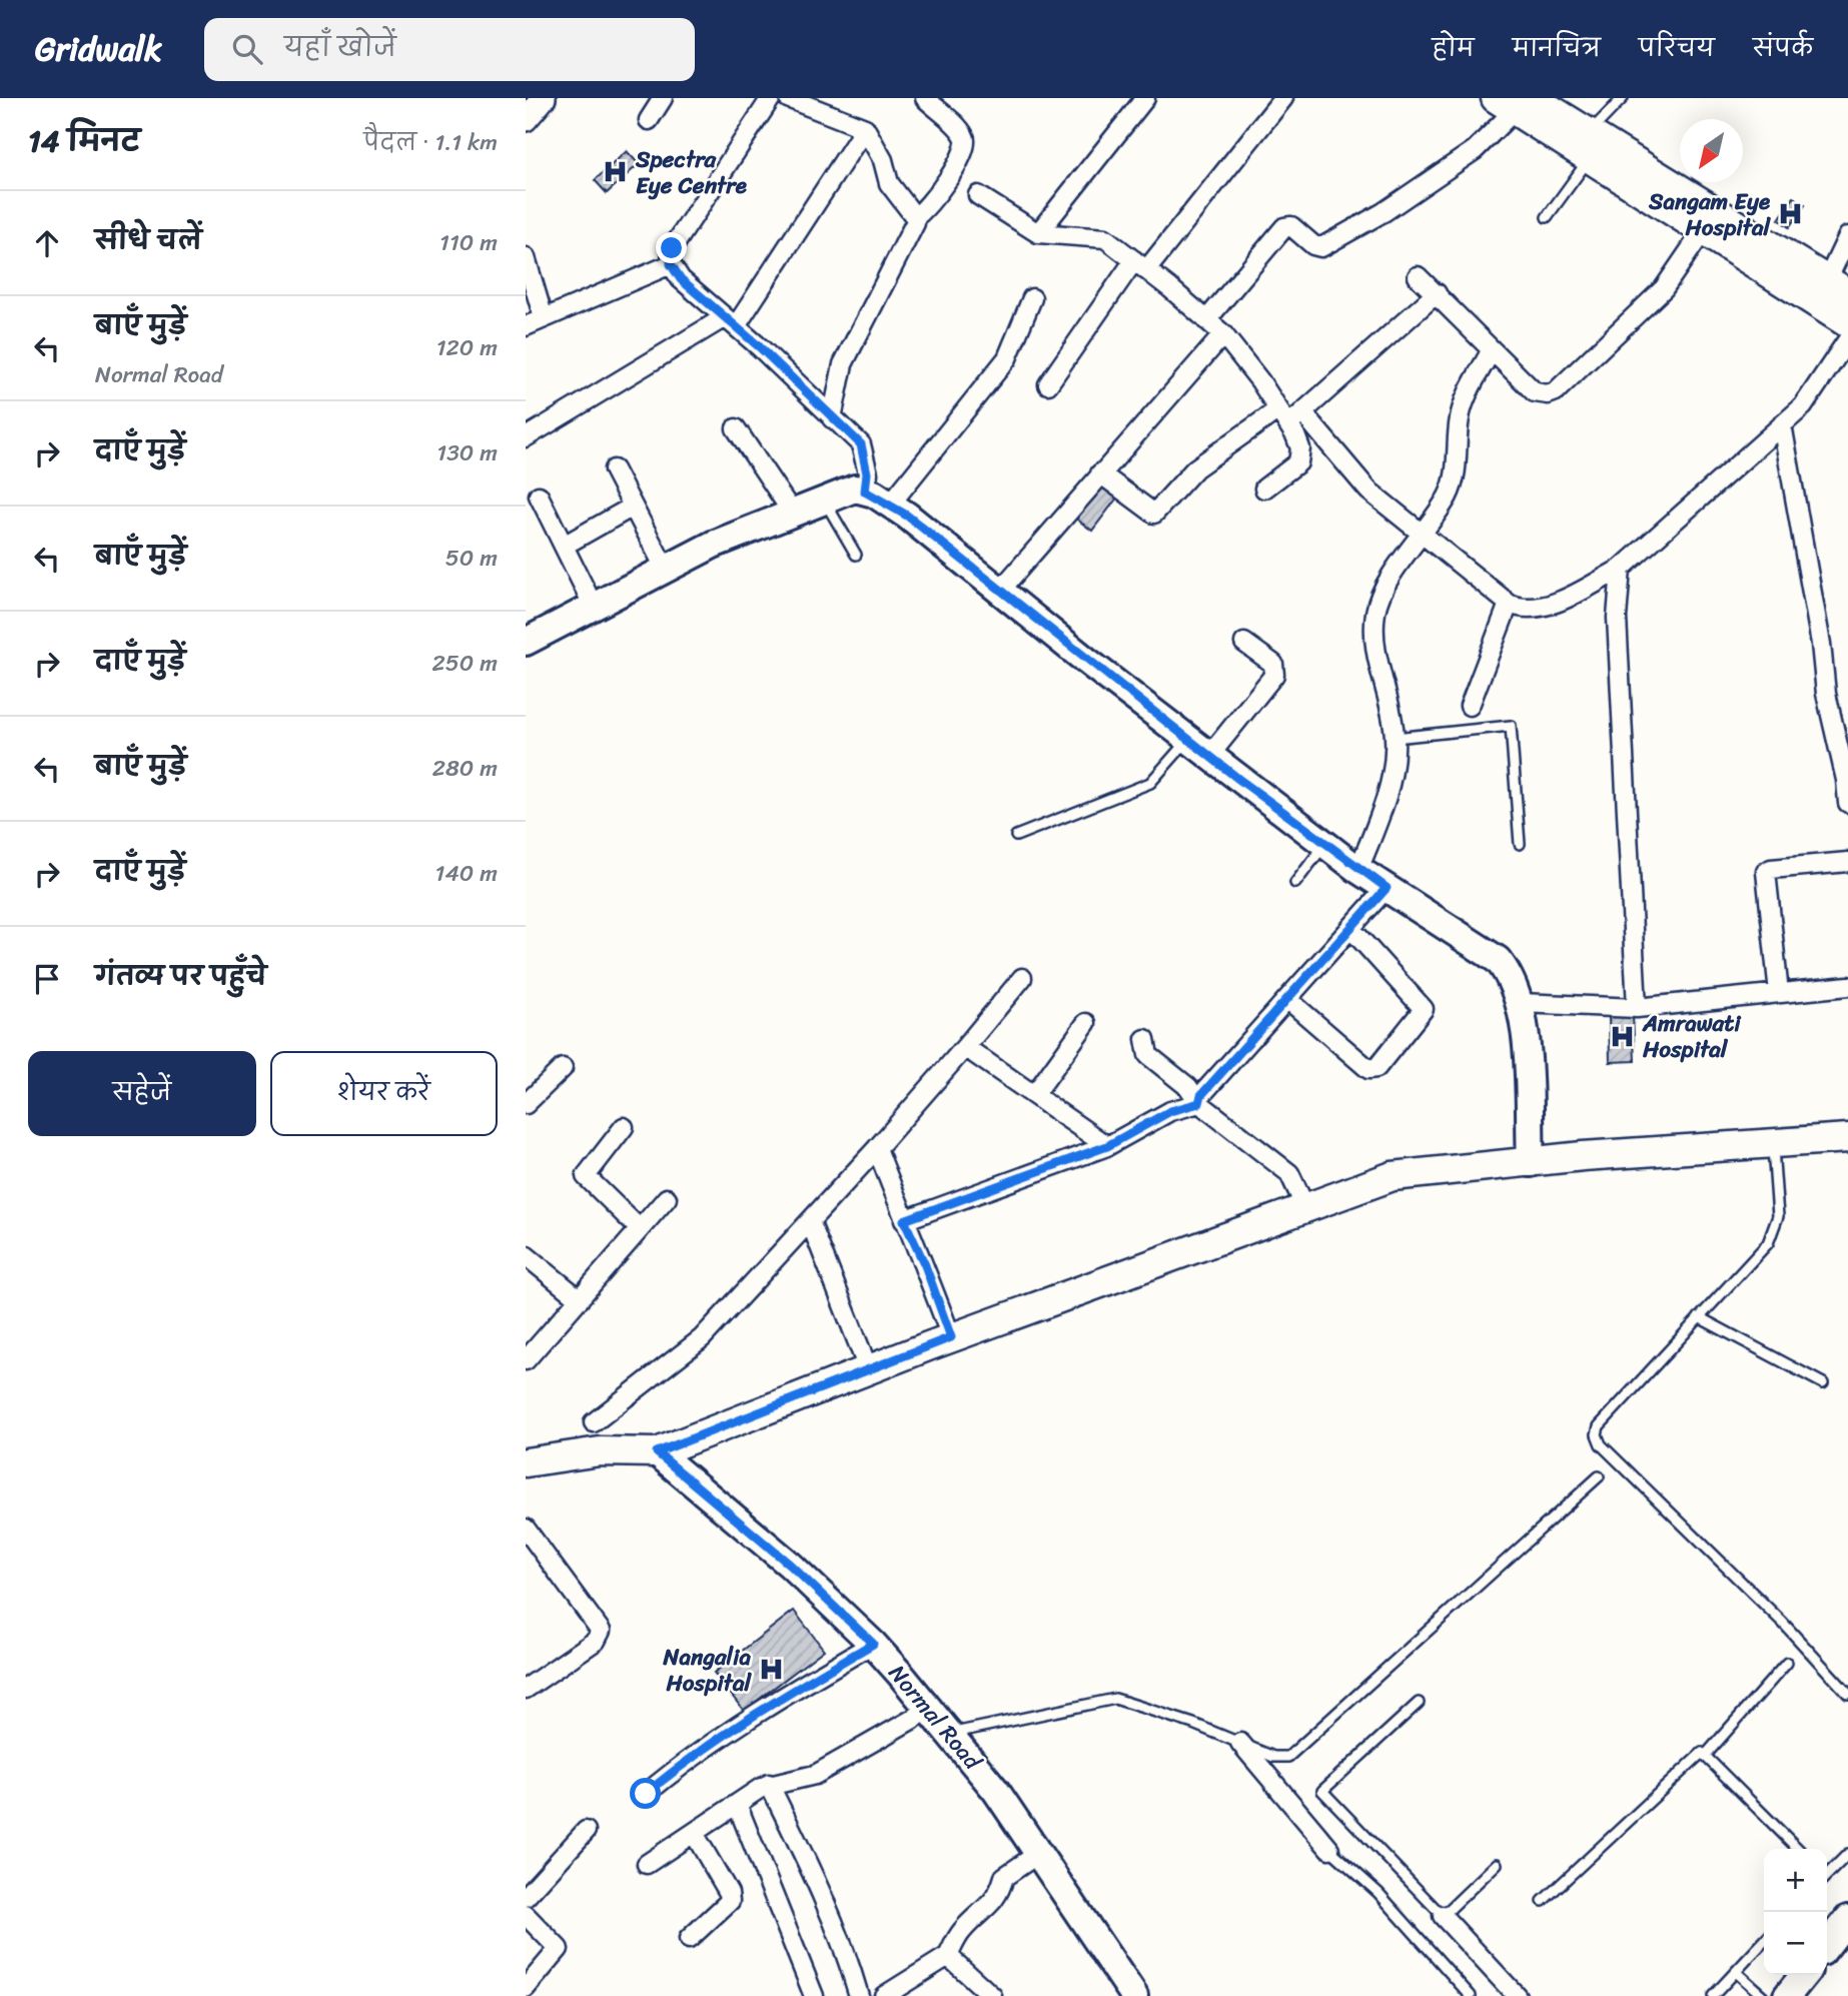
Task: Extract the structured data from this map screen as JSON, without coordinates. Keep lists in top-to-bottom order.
{
  "streets": {
    "main road": ["Normal Road"]
  },
  "places": {
    "hospital": [
      "Spectra Eye Centre",
      "Sangam Eye Hospital",
      "Amrawati Hospital",
      "Nangalia Hospital"
    ]
  },
  "north": "bottom left",
  "page": {
    "header": "Gridwalk",
    "search": "यहाँ खोजें",
    "nav": [
      "होम",
      "मानचित्र",
      "परिचय",
      "संपर्क"
    ],
    "heading": ["14 मिनट", "पैदल · 1.1 km"],
    "list": [
      ["सीधे चलें", "110 m"],
      ["बाएँ मुड़ें", "Normal Road", "120 m"],
      ["दाएँ मुड़ें", "130 m"],
      ["बाएँ मुड़ें", "50 m"],
      ["दाएँ मुड़ें", "250 m"],
      ["बाएँ मुड़ें", "280 m"],
      ["दाएँ मुड़ें", "140 m"],
      "गंतव्य पर पहुँचे"
    ],
    "buttons": ["सहेजें", "शेयर करें"],
    "map_buttons": ["+", "−"]
  }
}
